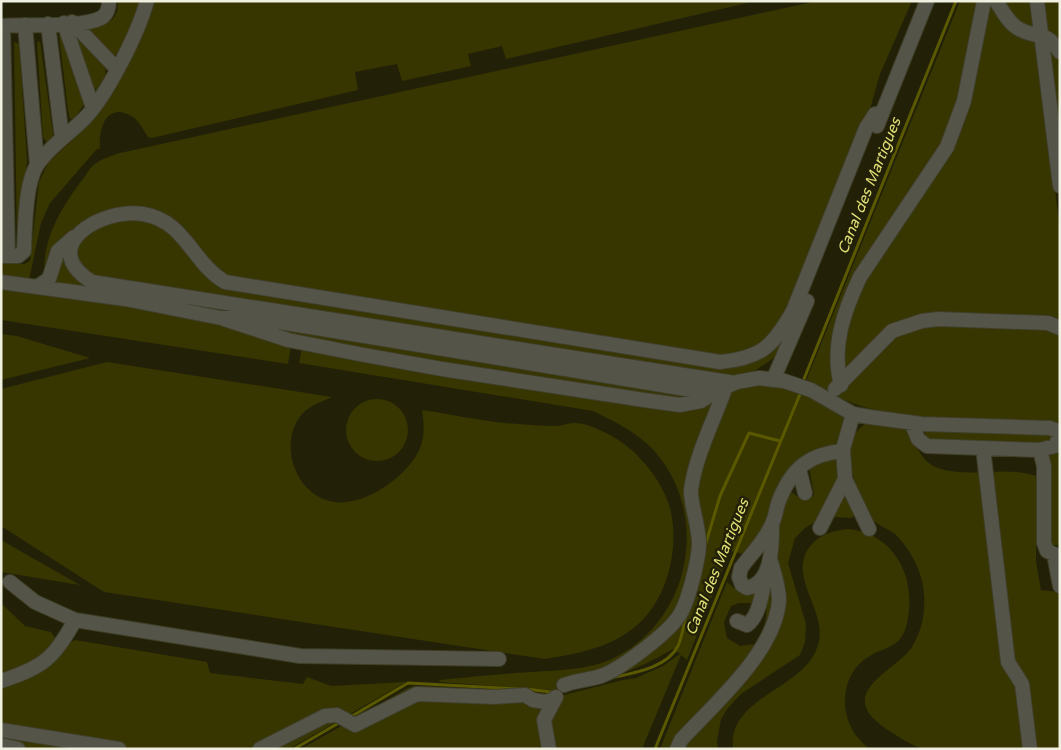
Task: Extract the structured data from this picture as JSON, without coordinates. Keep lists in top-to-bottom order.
{
  "water": ["Canal des Martigues"]
}
